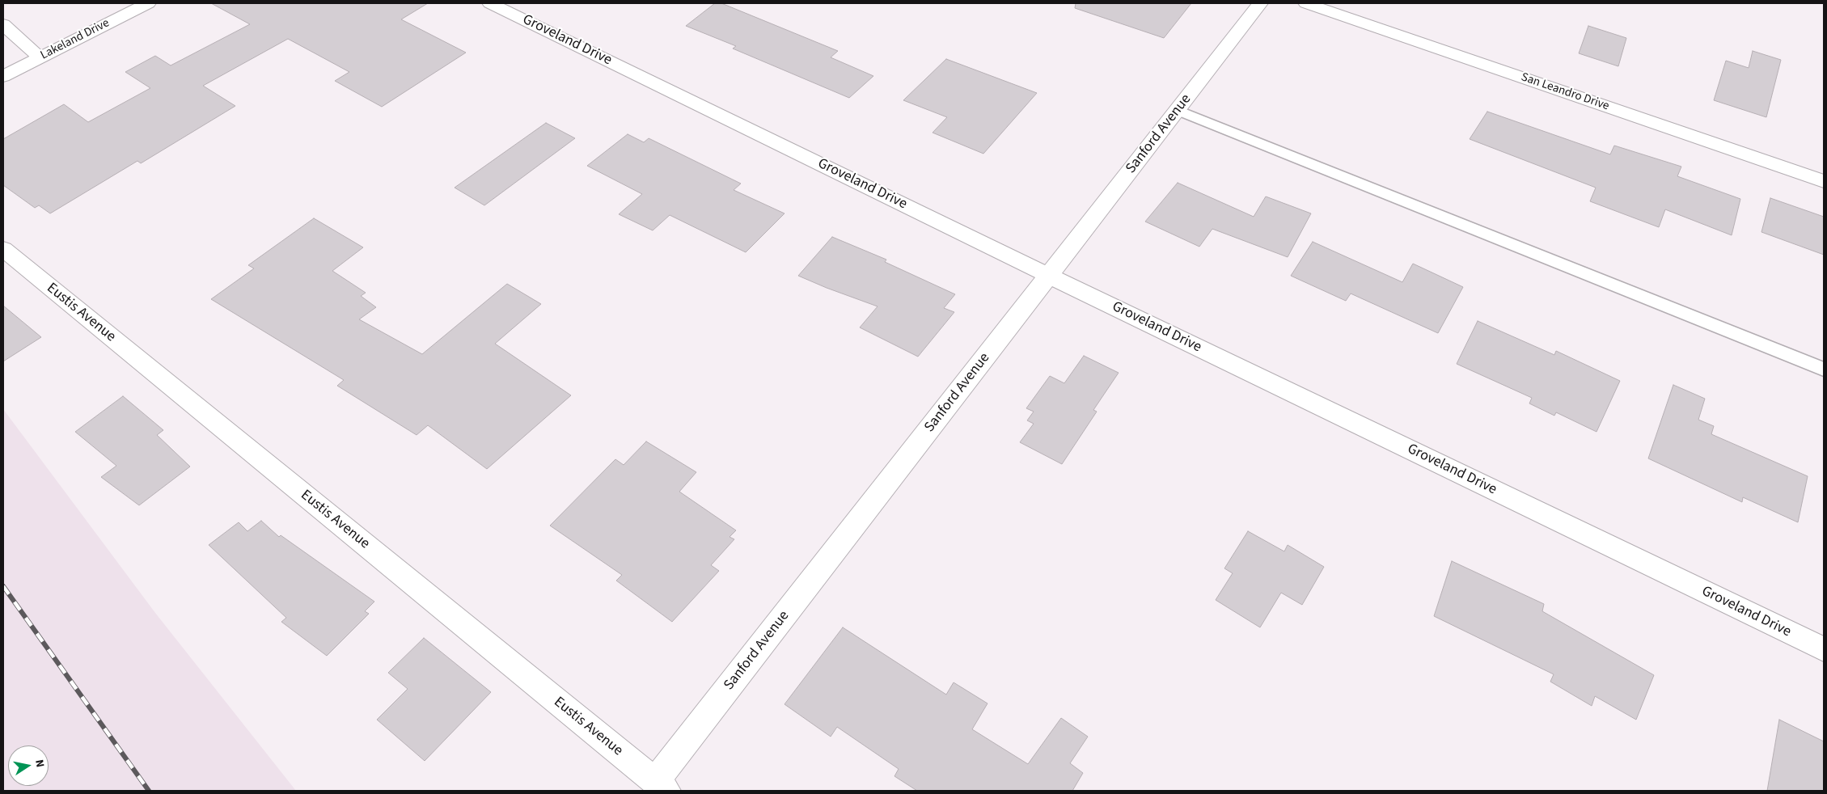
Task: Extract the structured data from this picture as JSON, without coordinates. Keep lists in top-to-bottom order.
{
  "streets": {
    "street": [
      "Lakeland Drive",
      "Groveland Drive",
      "San Leandro Drive",
      "Sanford Avenue",
      "Eustis Avenue"
    ]
  },
  "crossings": [
    ["Groveland Drive", "Sanford Avenue"],
    ["Sanford Avenue", "Eustis Avenue"]
  ],
  "north": "right"
}
